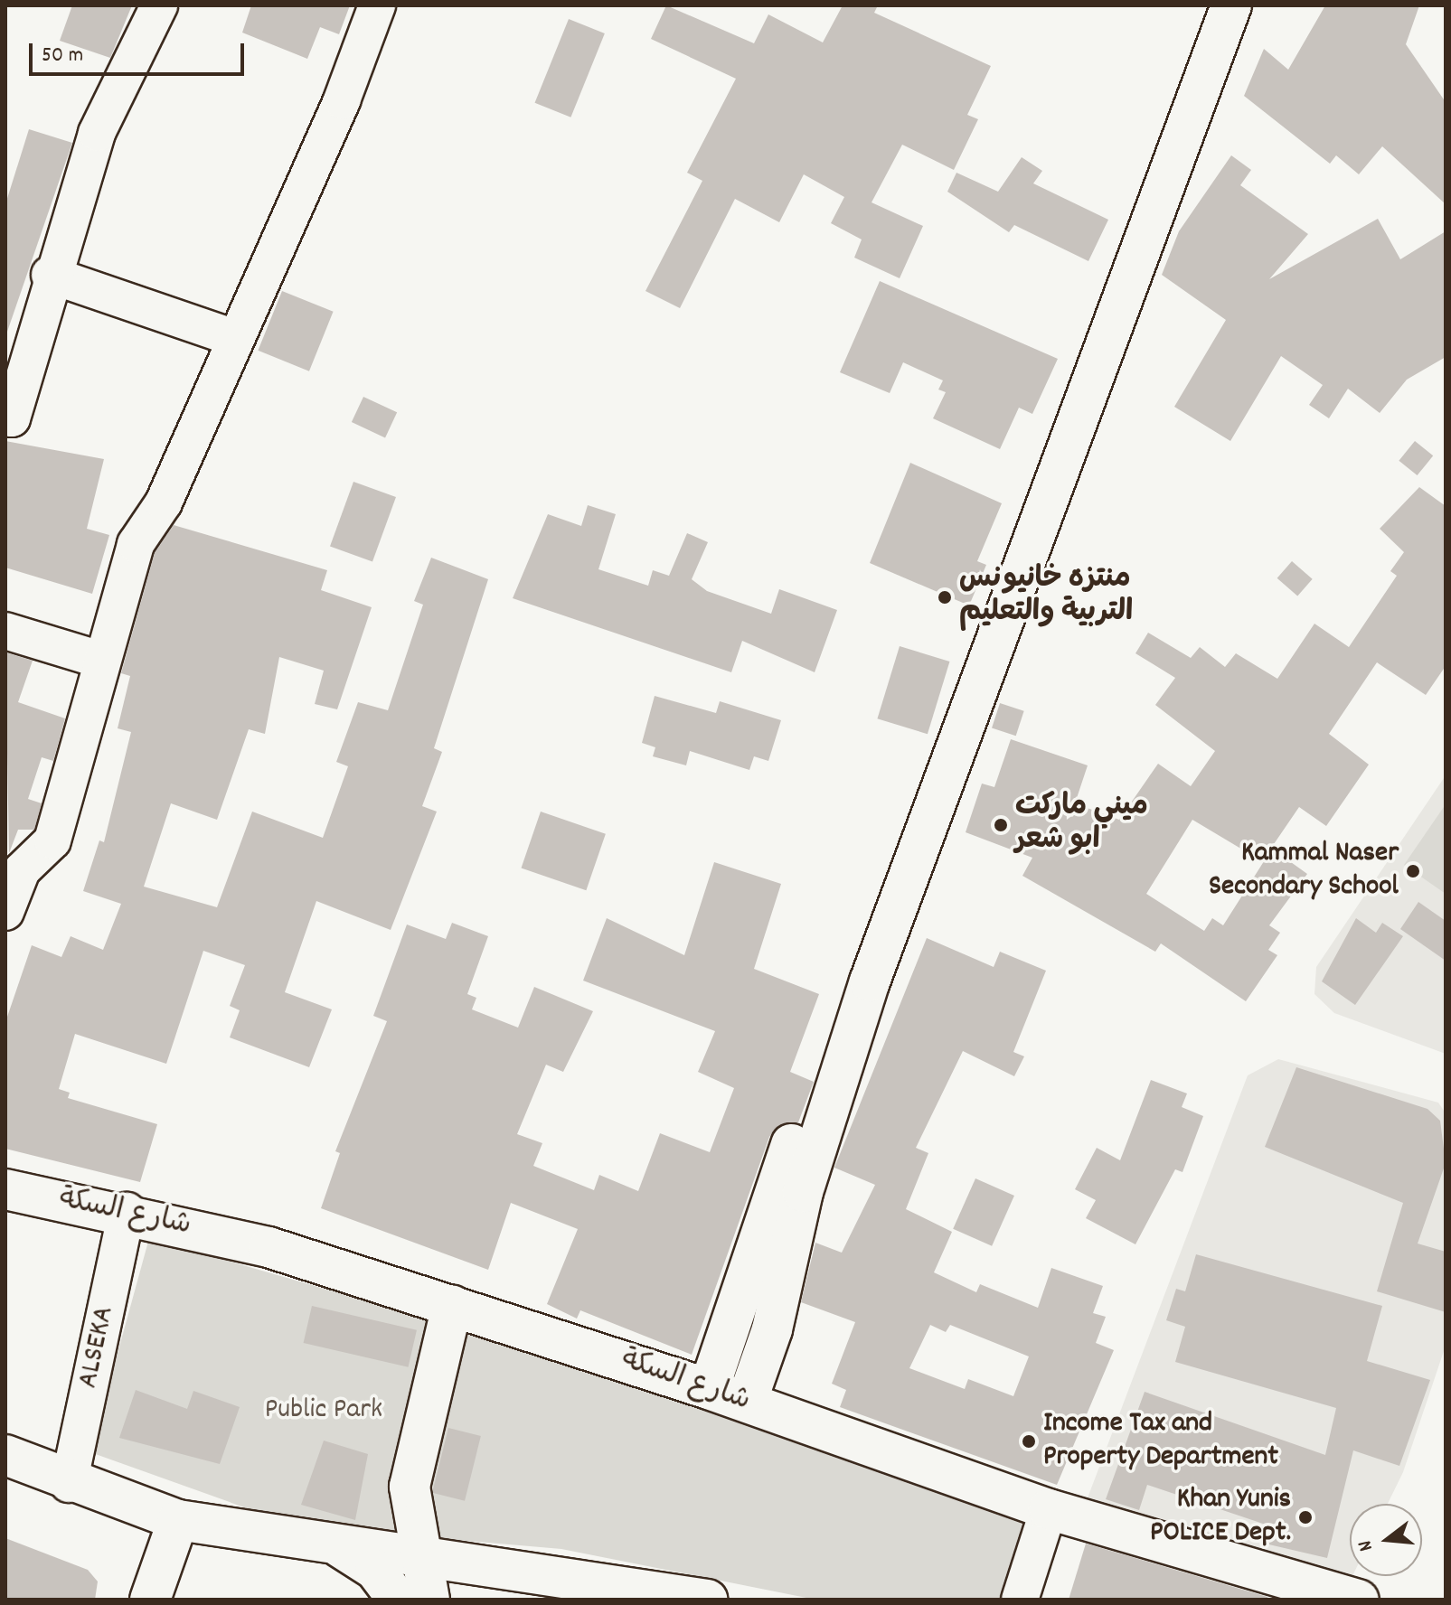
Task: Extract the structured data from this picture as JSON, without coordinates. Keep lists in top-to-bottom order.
{
  "streets": {
    "main road": ["شارع السكة"],
    "street": ["ALSEKA"]
  },
  "crossings": [
    ["شارع السكة", "ALSEKA"]
  ],
  "parks": ["Public Park"],
  "places": [
    "منتزه خانيونس التربية والتعليم",
    "ميني ماركت ابو شعر",
    "Kammal Naser Secondary School",
    "Income Tax and Property Department",
    "Khan Yunis POLICE Dept."
  ],
  "scale_bar": "50 m",
  "north": "left"
}
